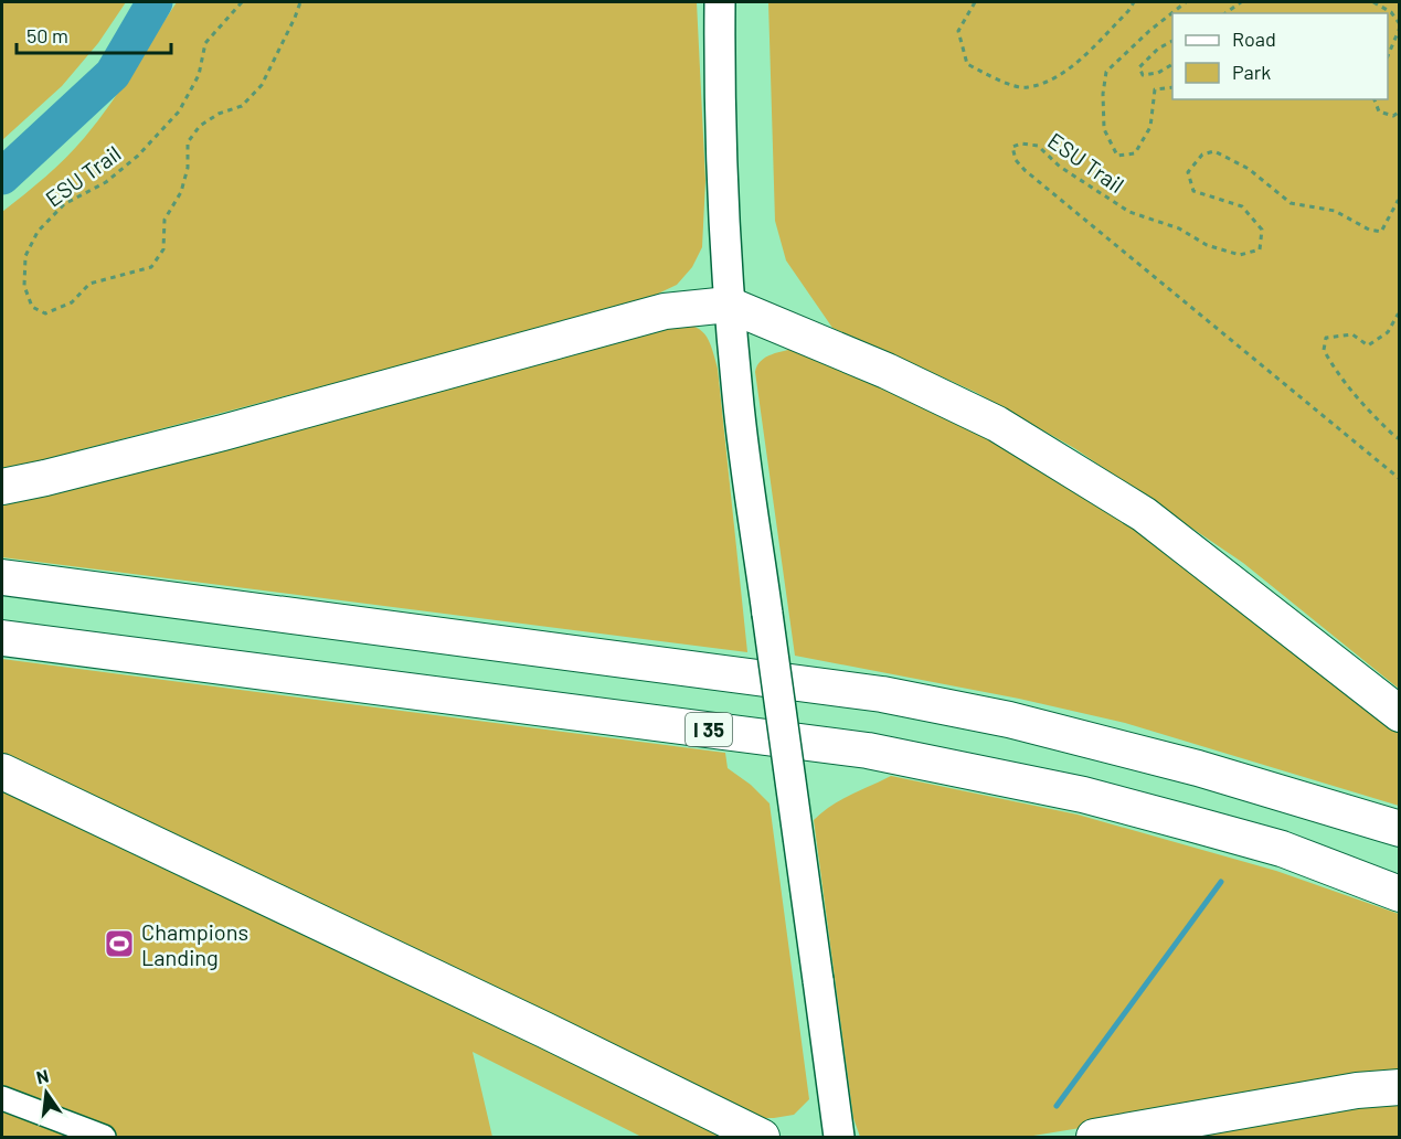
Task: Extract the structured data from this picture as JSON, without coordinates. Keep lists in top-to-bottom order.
{
  "streets": {
    "highway": ["I 35"],
    "path": ["ESU Trail"]
  },
  "places": {
    "sports": ["Champions Landing"]
  },
  "legend": ["Road", "Park"],
  "scale_bar": "50 m",
  "north": "top"
}
